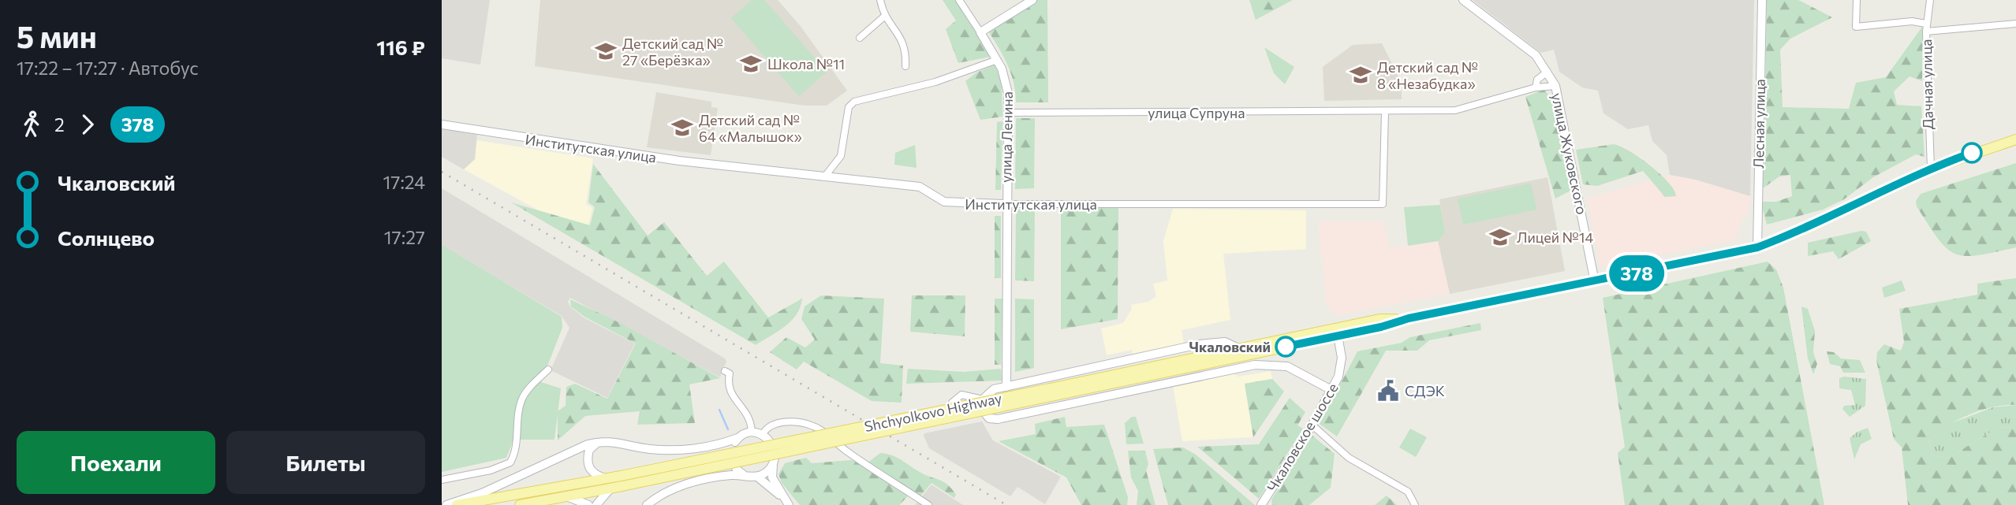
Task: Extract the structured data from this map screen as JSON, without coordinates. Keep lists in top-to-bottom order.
{
  "streets": {
    "main road": ["Shchyolkovo Highway"],
    "street": [
      "Дачная улица",
      "улица Супруна",
      "Лесная улица",
      "улица Ленина",
      "Институтская улица",
      "улица Жуковского",
      "Чкаловское шоссе"
    ]
  },
  "crossings": [
    ["Дачная улица", "Shchyolkovo Highway"],
    ["улица Супруна", "улица Ленина"],
    ["улица Супруна", "Институтская улица"],
    ["Лесная улица", "Shchyolkovo Highway"],
    ["улица Ленина", "Институтская улица"],
    ["улица Жуковского", "Shchyolkovo Highway"],
    ["Shchyolkovo Highway", "Чкаловское шоссе"]
  ],
  "places": {
    "school or university": [
      "Детский сад № 27 «Берёзка»",
      "Школа №11",
      "Детский сад № 8 «Незабудка»",
      "Детский сад № 64 «Малышок»",
      "Лицей №14"
    ],
    "other": ["Чкаловский"],
    "public building": ["СДЭК"]
  },
  "lines": ["bus line 378"],
  "page": {
    "heading": ["5 мин", "17:22 – 17:27 · Автобус", "116 ₽"],
    "on_map": "378",
    "legs": ["2", "378"],
    "list": [
      {
        "name": "Чкаловский",
        "value": "17:24"
      },
      {
        "name": "Солнцево",
        "value": "17:27"
      }
    ],
    "buttons": ["Поехали", "Билеты"]
  }
}
